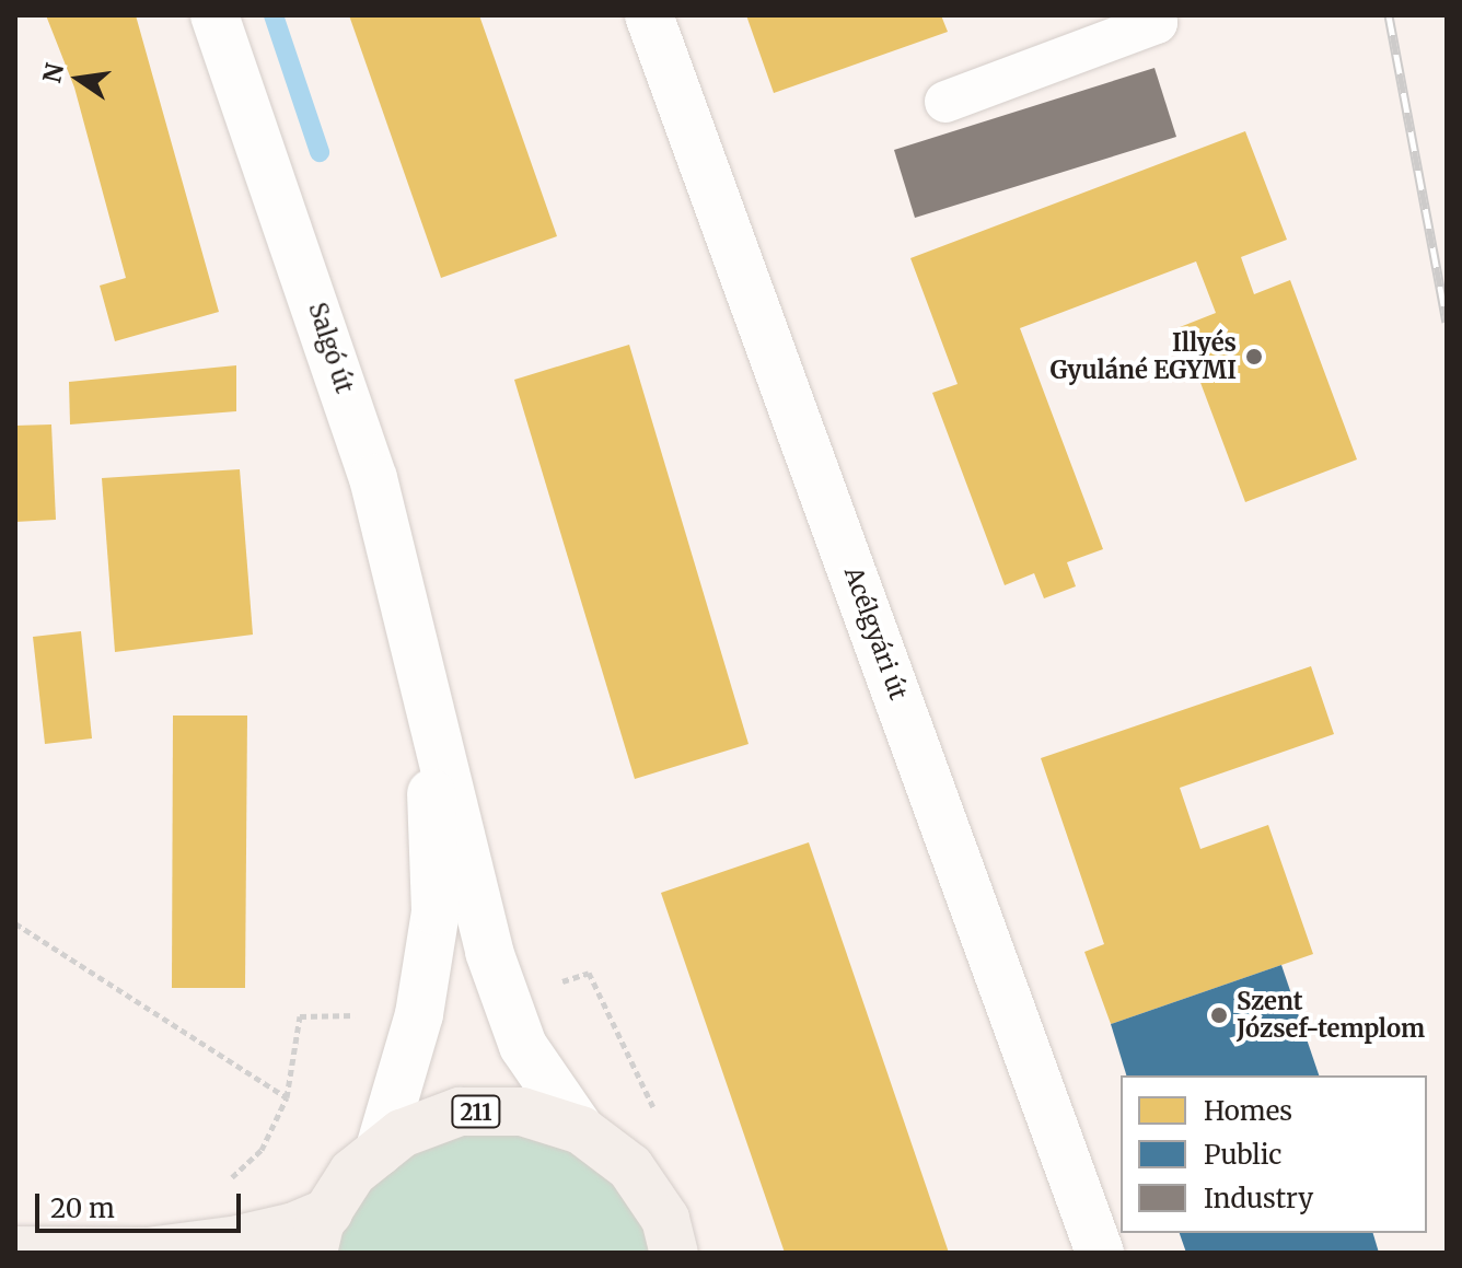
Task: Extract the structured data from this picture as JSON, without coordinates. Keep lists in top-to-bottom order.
{
  "streets": {
    "main road": ["Salgó út", "Acélgyári út", "211"]
  },
  "places": ["Illyés Gyuláné EGYMI", "Szent József-templom"],
  "legend": ["Homes", "Public", "Industry"],
  "scale_bar": "20 m",
  "north": "left"
}
